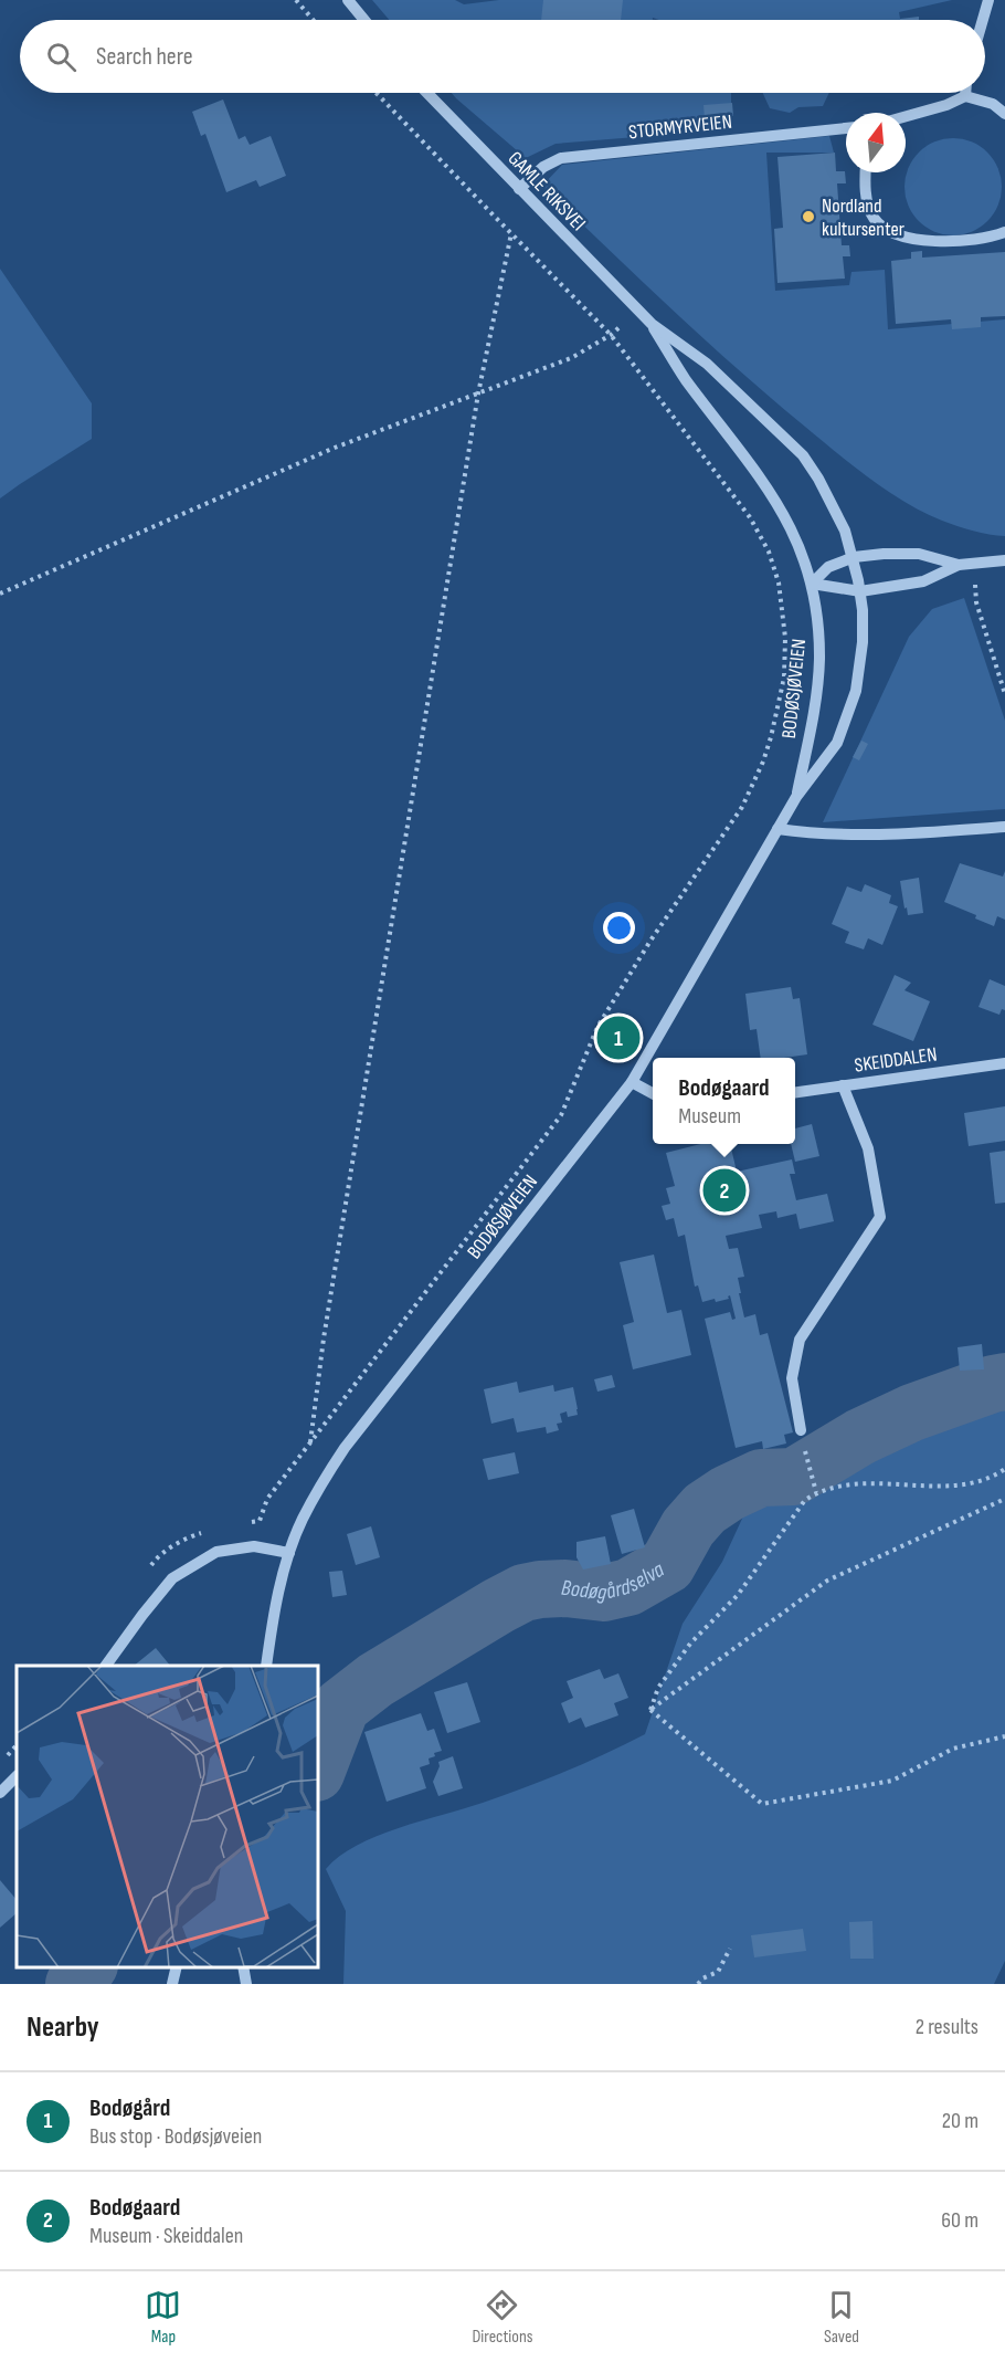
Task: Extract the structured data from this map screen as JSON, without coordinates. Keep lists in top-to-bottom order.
{
  "streets": {
    "street": [
      "STORMYRVEIEN",
      "GAMLE RIKSVEI",
      "BODØSJØVEIEN",
      "SKEIDDALEN"
    ]
  },
  "crossings": [
    ["STORMYRVEIEN", "GAMLE RIKSVEI"],
    ["GAMLE RIKSVEI", "BODØSJØVEIEN"]
  ],
  "water": ["Bodøgårdselva"],
  "places": ["Nordland kultursenter"],
  "north": "top",
  "page": {
    "search": "Search here",
    "pins": ["1", "2"],
    "popup": ["Bodøgaard", "Museum"],
    "heading": ["Nearby", "2 results"],
    "list": [
      {
        "mark": "1",
        "name": "Bodøgård",
        "note": "Bus stop · Bodøsjøveien",
        "value": "20 m"
      },
      {
        "mark": "2",
        "name": "Bodøgaard",
        "note": "Museum · Skeiddalen",
        "value": "60 m"
      }
    ],
    "nav": ["Map", "Directions", "Saved"]
  }
}
